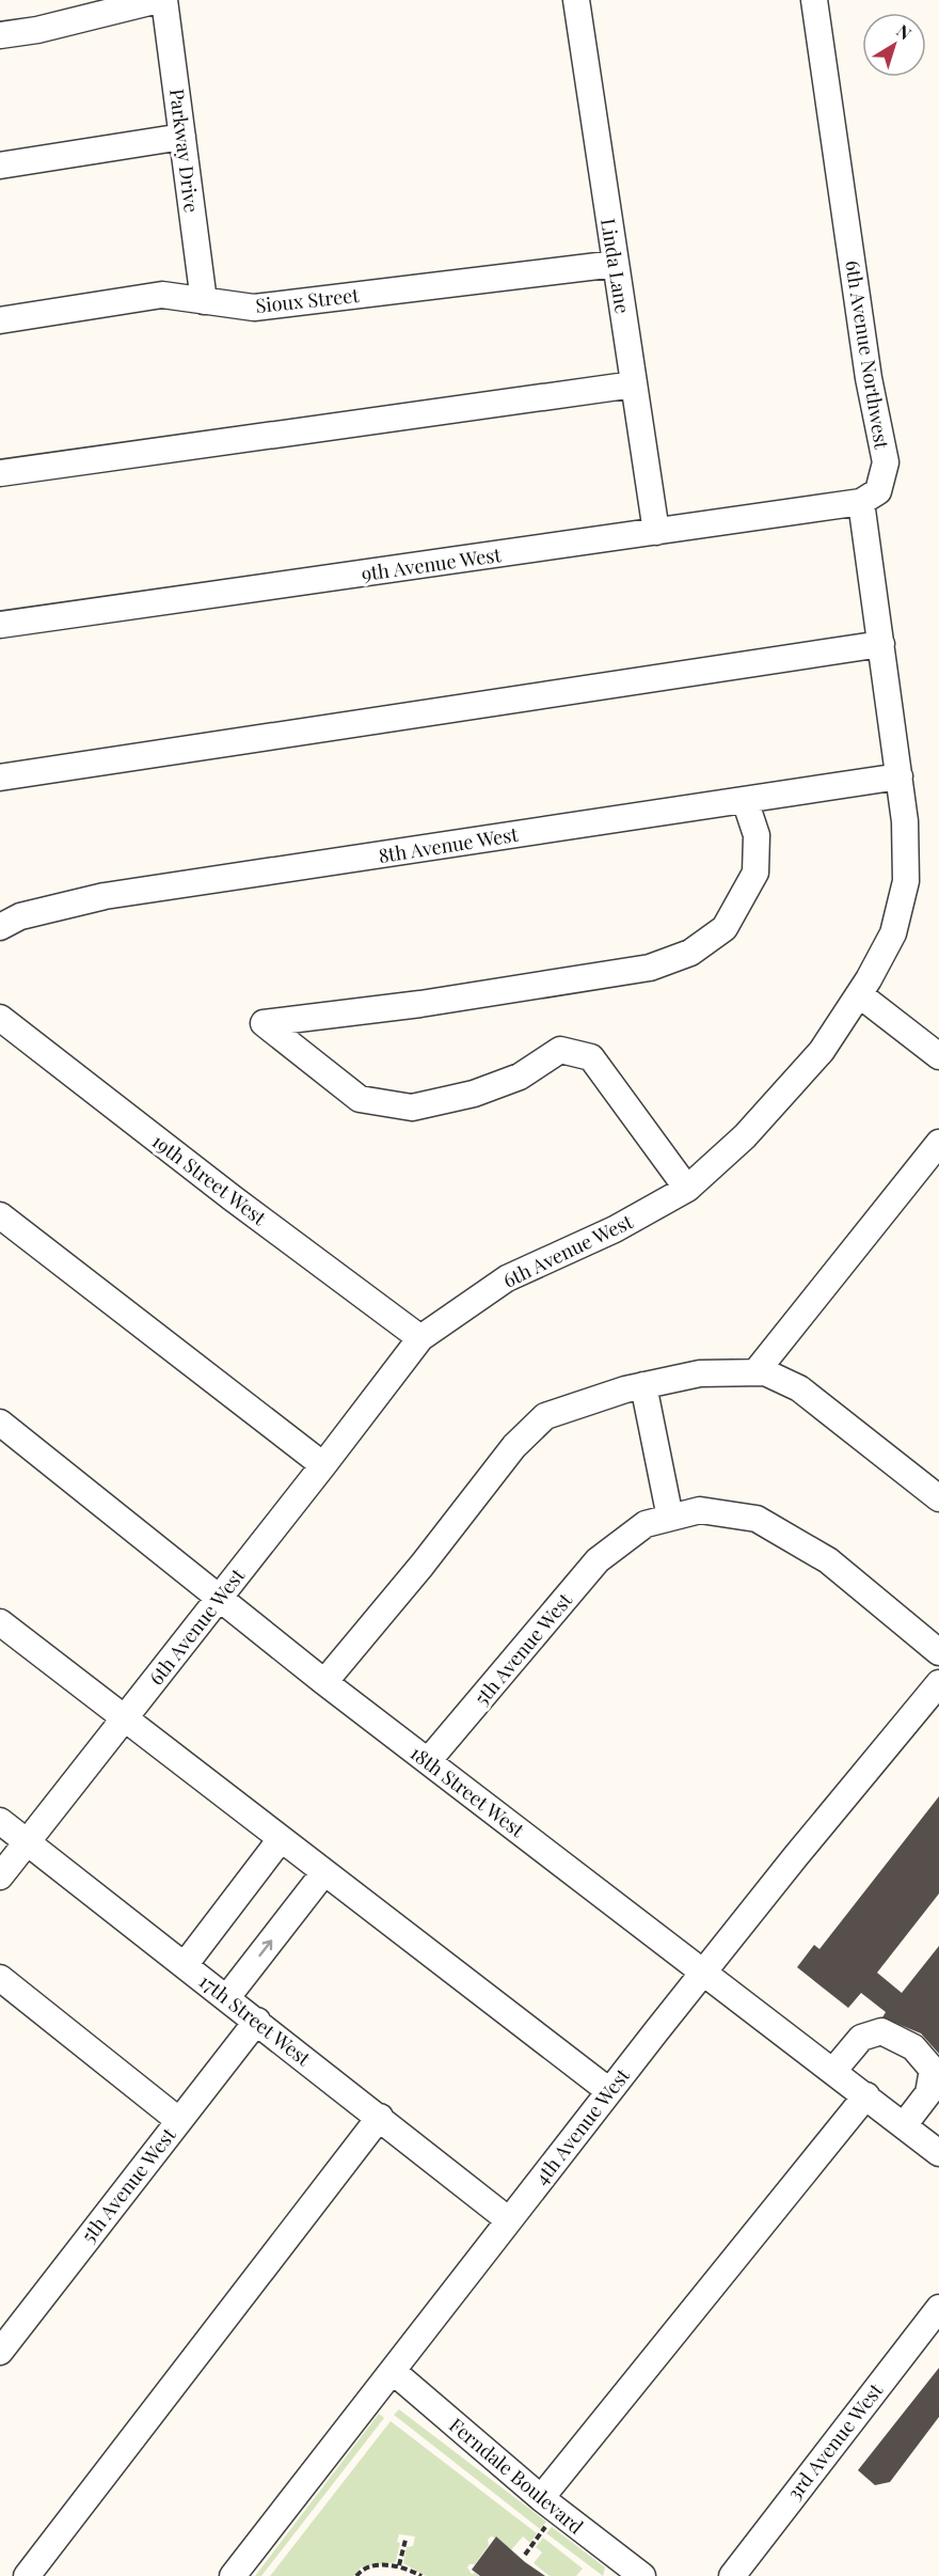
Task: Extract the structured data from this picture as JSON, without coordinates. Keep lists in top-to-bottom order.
{
  "streets": {
    "street": [
      "Parkway Drive",
      "Linda Lane",
      "Sioux Street",
      "6th Avenue Northwest",
      "9th Avenue West",
      "8th Avenue West",
      "19th Street West",
      "6th Avenue West",
      "5th Avenue West",
      "18th Street West",
      "17th Street West",
      "4th Avenue West",
      "3rd Avenue West",
      "Ferndale Boulevard"
    ]
  },
  "crossings": [
    ["Parkway Drive", "Sioux Street"],
    ["Linda Lane", "Sioux Street"],
    ["Linda Lane", "9th Avenue West"],
    ["6th Avenue Northwest", "9th Avenue West"],
    ["8th Avenue West", "6th Avenue West"],
    ["19th Street West", "6th Avenue West"],
    ["6th Avenue West", "18th Street West"],
    ["6th Avenue West", "17th Street West"],
    ["5th Avenue West", "18th Street West"],
    ["5th Avenue West", "17th Street West"],
    ["18th Street West", "4th Avenue West"],
    ["17th Street West", "4th Avenue West"],
    ["4th Avenue West", "Ferndale Boulevard"]
  ],
  "north": "top right"
}
